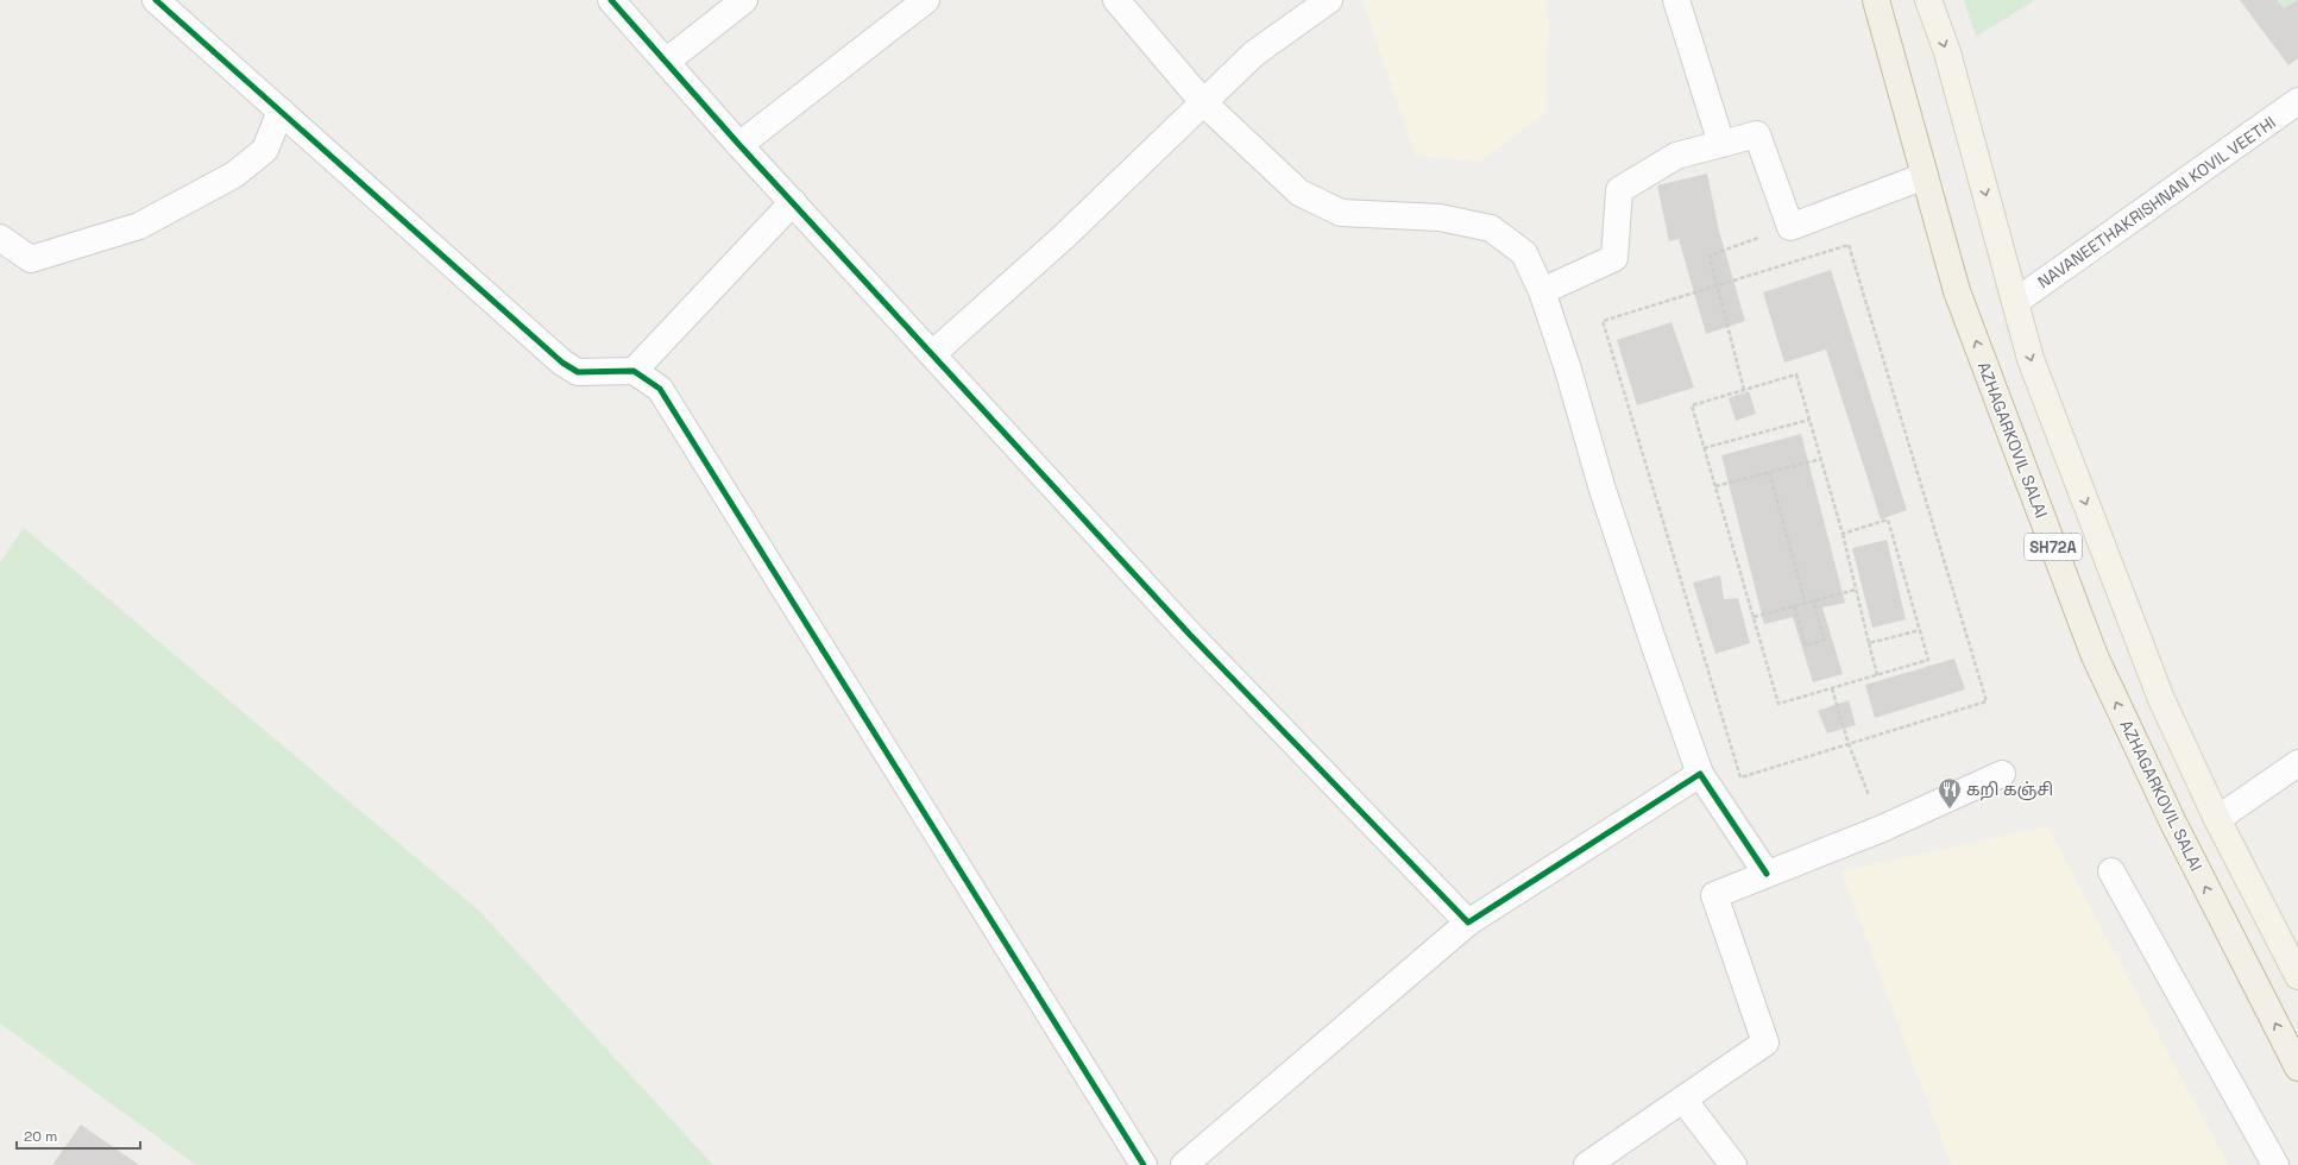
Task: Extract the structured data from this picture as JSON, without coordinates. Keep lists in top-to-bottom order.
{
  "streets": {
    "highway": ["AZHAGARKOVIL SALAI", "SH72A"],
    "street": ["NAVANEETHAKRISHNAN KOVIL VEETHI"]
  },
  "one_way": ["AZHAGARKOVIL SALAI"],
  "places": {
    "restaurant": ["கறி கஞ்சி"]
  },
  "scale_bar": "20 m"
}
